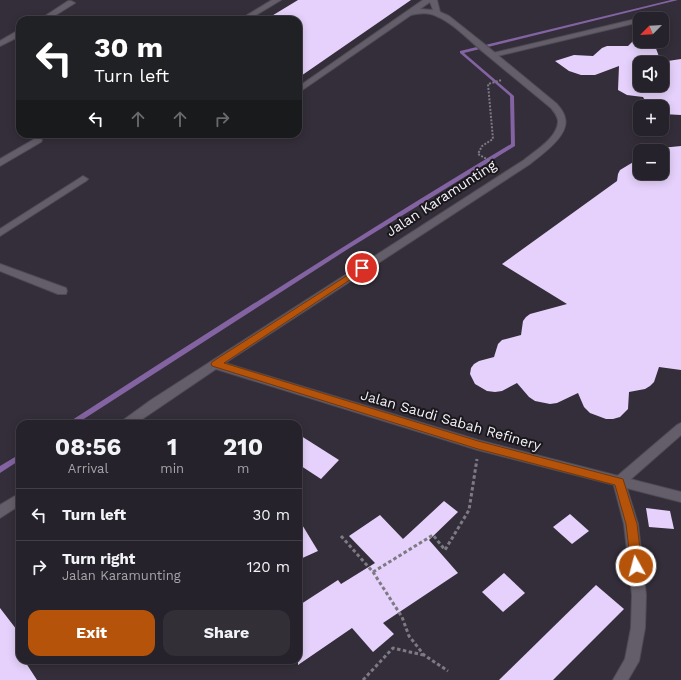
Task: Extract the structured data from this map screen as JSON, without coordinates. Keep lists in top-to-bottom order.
{
  "streets": {
    "street": ["Jalan Karamunting", "Jalan Saudi Sabah Refinery"]
  },
  "crossings": [
    ["Jalan Karamunting", "Jalan Saudi Sabah Refinery"]
  ],
  "north": "bottom left",
  "page": {
    "map_buttons": ["+", "−"],
    "turn": ["30 m", "Turn left"],
    "eta": [
      "08:56",
      "Arrival",
      "1",
      "min",
      "210",
      "m"
    ],
    "list": [
      {
        "name": "Turn left",
        "value": "30 m"
      },
      {
        "name": "Turn right",
        "note": "Jalan Karamunting",
        "value": "120 m"
      }
    ],
    "buttons": ["Exit", "Share"]
  }
}
